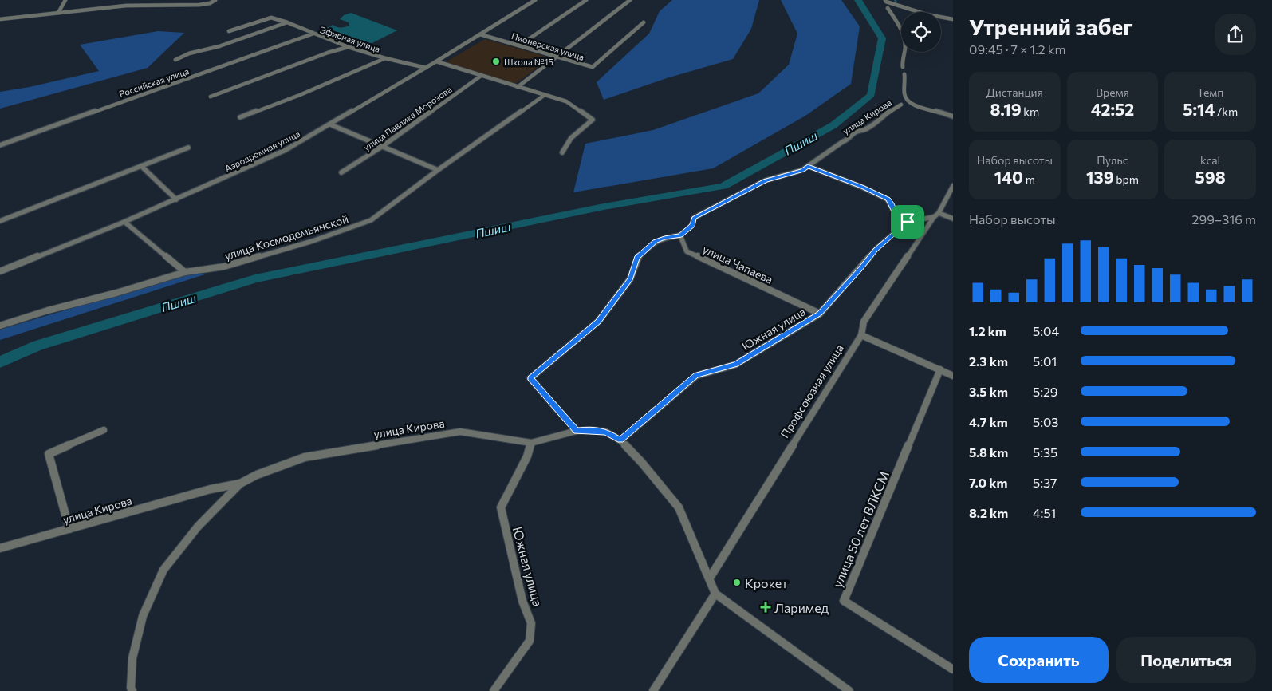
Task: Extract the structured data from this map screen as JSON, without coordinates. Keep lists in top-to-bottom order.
{
  "streets": {
    "street": [
      "Эфирная улица",
      "Пионерская улица",
      "Российская улица",
      "улица Кирова",
      "улица Павлика Морозова",
      "Аэродромная улица",
      "улица Космодемьянской",
      "улица Чапаева",
      "Южная улица",
      "Профсоюзная улица",
      "улица 50 лет ВЛКСМ"
    ]
  },
  "crossings": [
    ["Эфирная улица", "Российская улица"],
    ["Эфирная улица", "Аэродромная улица"],
    ["Пионерская улица", "Аэродромная улица"],
    ["улица Кирова", "улица Чапаева"],
    ["улица Кирова", "Южная улица"],
    ["улица Кирова", "Профсоюзная улица"],
    ["улица Чапаева", "Южная улица"]
  ],
  "water": ["Пшиш"],
  "places": {
    "other": ["Школа №15", "Крокет"],
    "health": ["Ларимед"]
  },
  "page": {
    "heading": ["Утренний забег", "09:45 · 7 × 1.2 km"],
    "stats": [
      ["Дистанция", "8.19 km"],
      ["Время", "42:52"],
      ["Темп", "5:14 /km"],
      ["Набор высоты", "140 m"],
      ["Пульс", "139 bpm"],
      ["kcal", "598"]
    ],
    "chart": ["Набор высоты", "299–316 m"],
    "list": [
      {
        "name": "1.2 km",
        "note": "5:04"
      },
      {
        "name": "2.3 km",
        "note": "5:01"
      },
      {
        "name": "3.5 km",
        "note": "5:29"
      },
      {
        "name": "4.7 km",
        "note": "5:03"
      },
      {
        "name": "5.8 km",
        "note": "5:35"
      },
      {
        "name": "7.0 km",
        "note": "5:37"
      },
      {
        "name": "8.2 km",
        "note": "4:51"
      }
    ],
    "buttons": ["Сохранить", "Поделиться"]
  }
}
